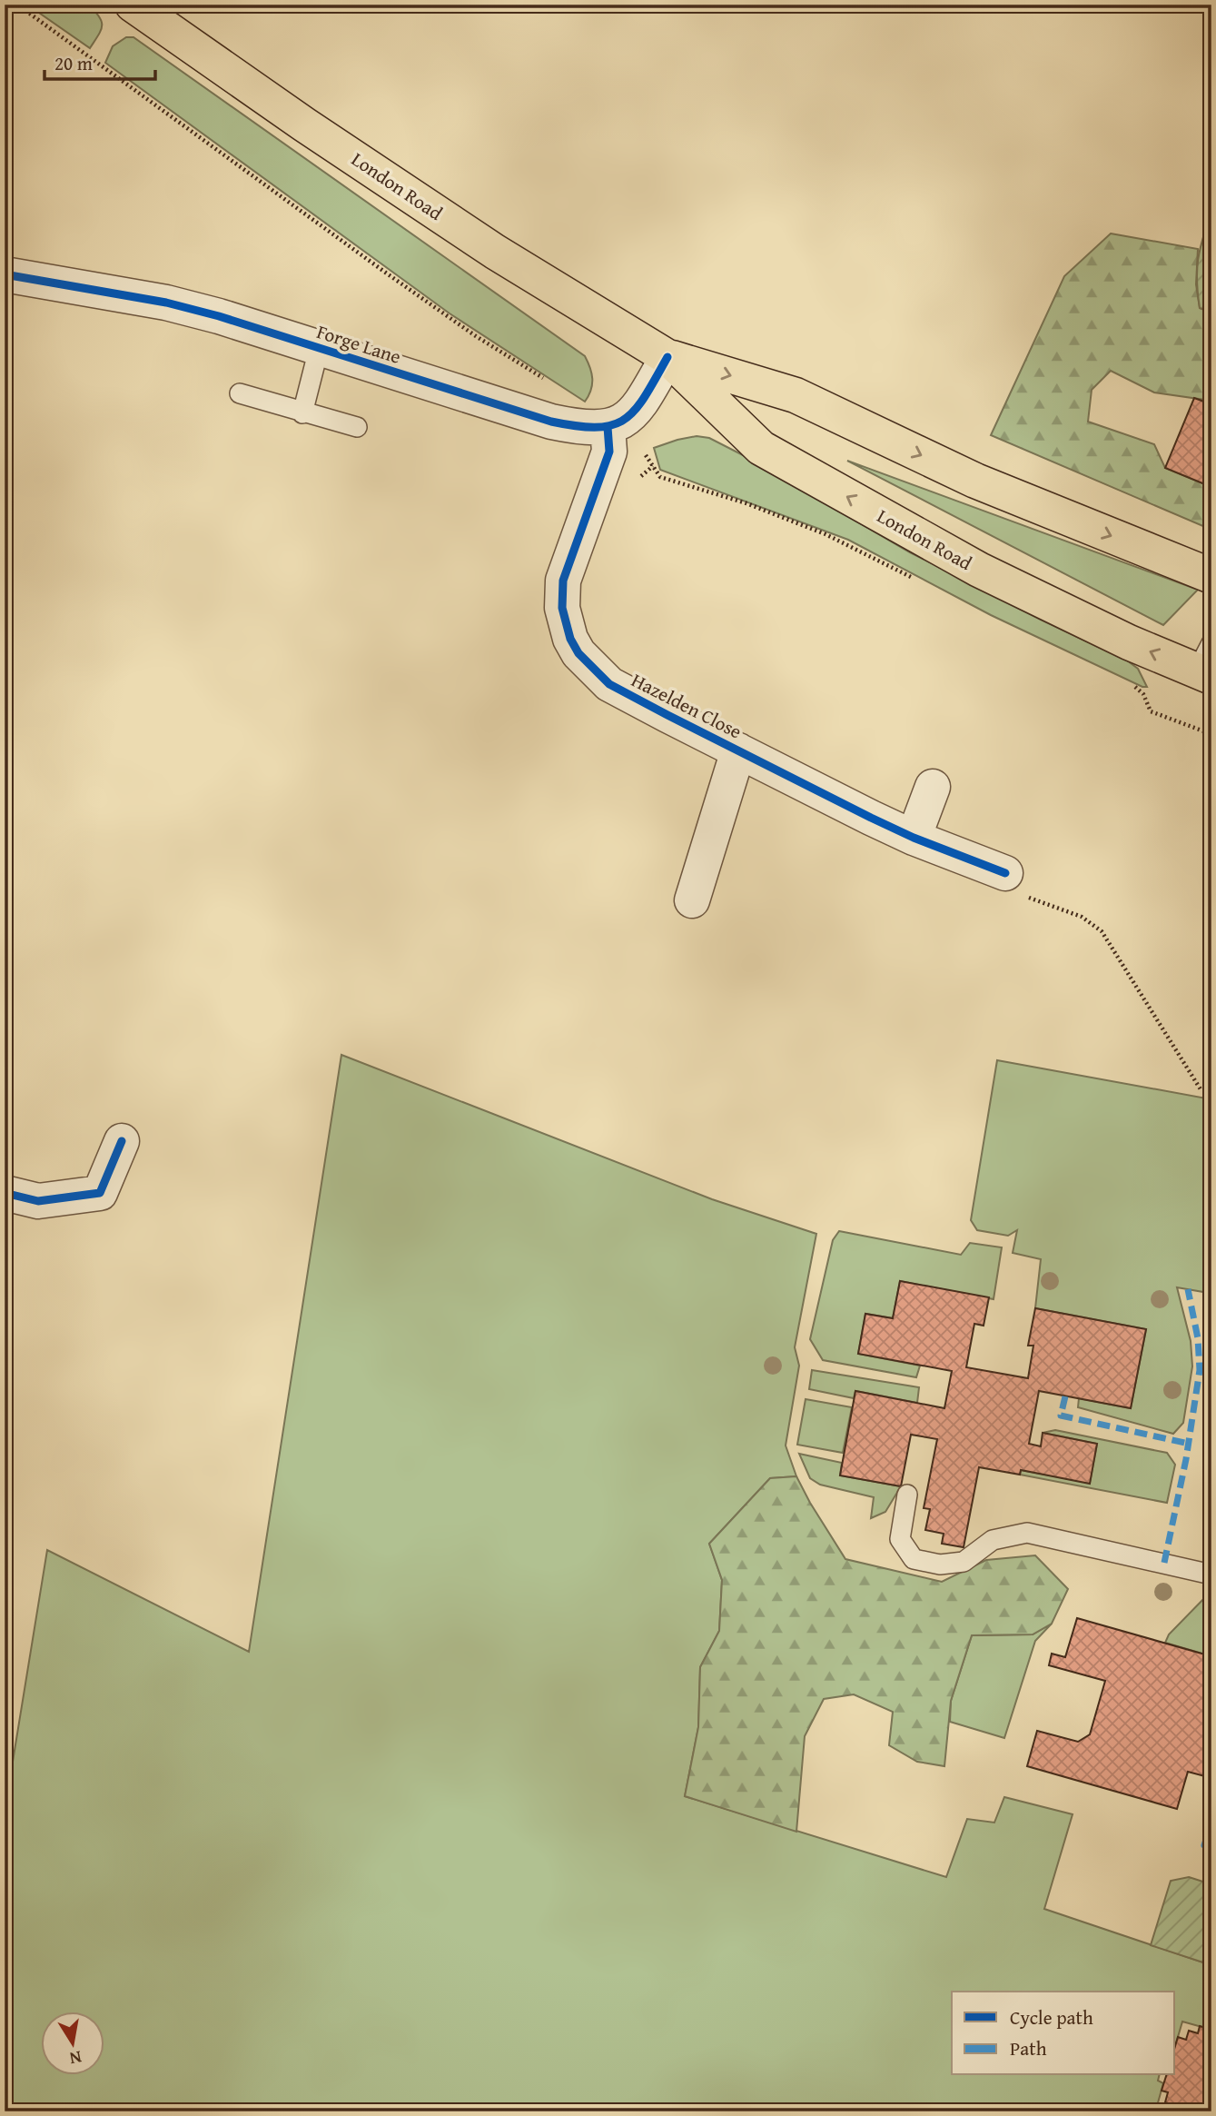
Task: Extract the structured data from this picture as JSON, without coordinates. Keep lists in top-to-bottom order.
{
  "streets": {
    "main road": ["London Road"],
    "street": ["Forge Lane", "Hazelden Close"]
  },
  "crossings": [
    ["London Road", "Forge Lane"],
    ["Forge Lane", "Hazelden Close"]
  ],
  "legend": ["Cycle path", "Path"],
  "scale_bar": "20 m",
  "north": "bottom"
}
